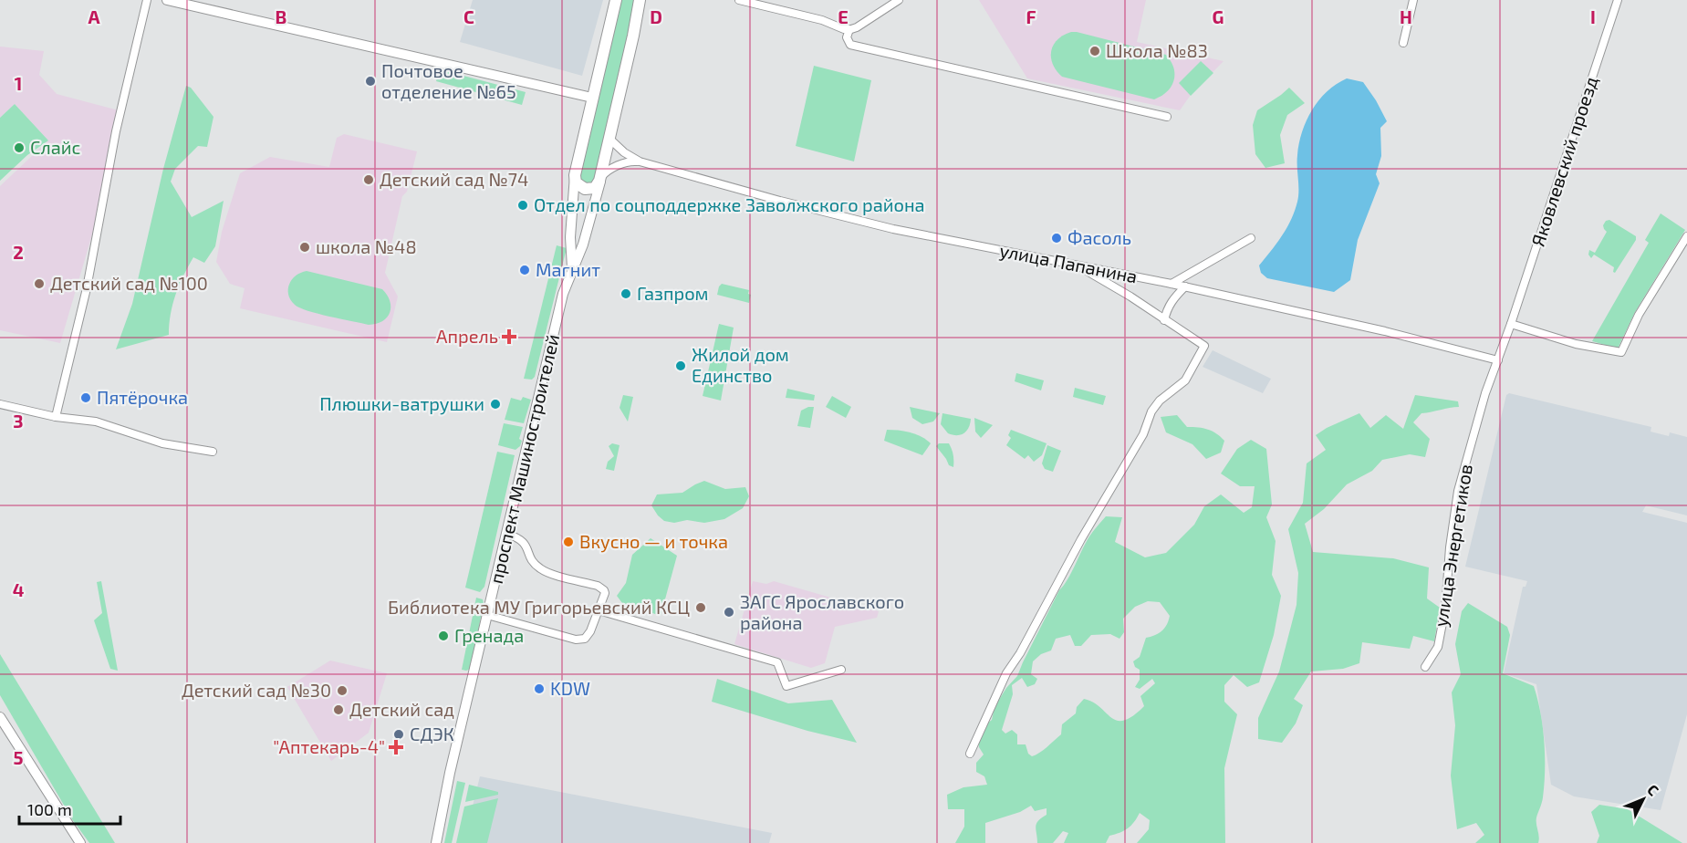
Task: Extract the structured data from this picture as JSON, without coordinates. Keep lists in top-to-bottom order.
{
  "streets": {
    "main road": ["проспект Машиностроителей"],
    "street": ["Яковлевский проезд", "улица Папанина", "улица Энергетиков"]
  },
  "crossings": [
    ["Яковлевский проезд", "улица Папанина"],
    ["Яковлевский проезд", "улица Энергетиков"],
    ["улица Папанина", "проспект Машиностроителей"],
    ["улица Папанина", "улица Энергетиков"]
  ],
  "places": {
    "other": [
      "Школа №83",
      "Почтовое отделение №65",
      "Слайс",
      "Детский сад №74",
      "Отдел по соцподдержке Заволжского района",
      "Фасоль",
      "школа №48",
      "Магнит",
      "Детский сад №100",
      "Газпром",
      "Жилой дом Единство",
      "Пятёрочка",
      "Плюшки-ватрушки",
      "Вкусно — и точка",
      "Библиотека МУ Григорьевский КСЦ",
      "ЗАГС Ярославского района",
      "Гренада",
      "KDW",
      "Детский сад №30",
      "Детский сад",
      "СДЭК"
    ],
    "health": ["Апрель", "\"Аптекарь-4\""]
  },
  "scale_bar": "100 m",
  "north": "top right",
  "grid": {
    "columns": [
      "A",
      "B",
      "C",
      "D",
      "E",
      "F",
      "G",
      "H",
      "I"
    ],
    "rows": [
      "1",
      "2",
      "3",
      "4",
      "5"
    ]
  }
}
